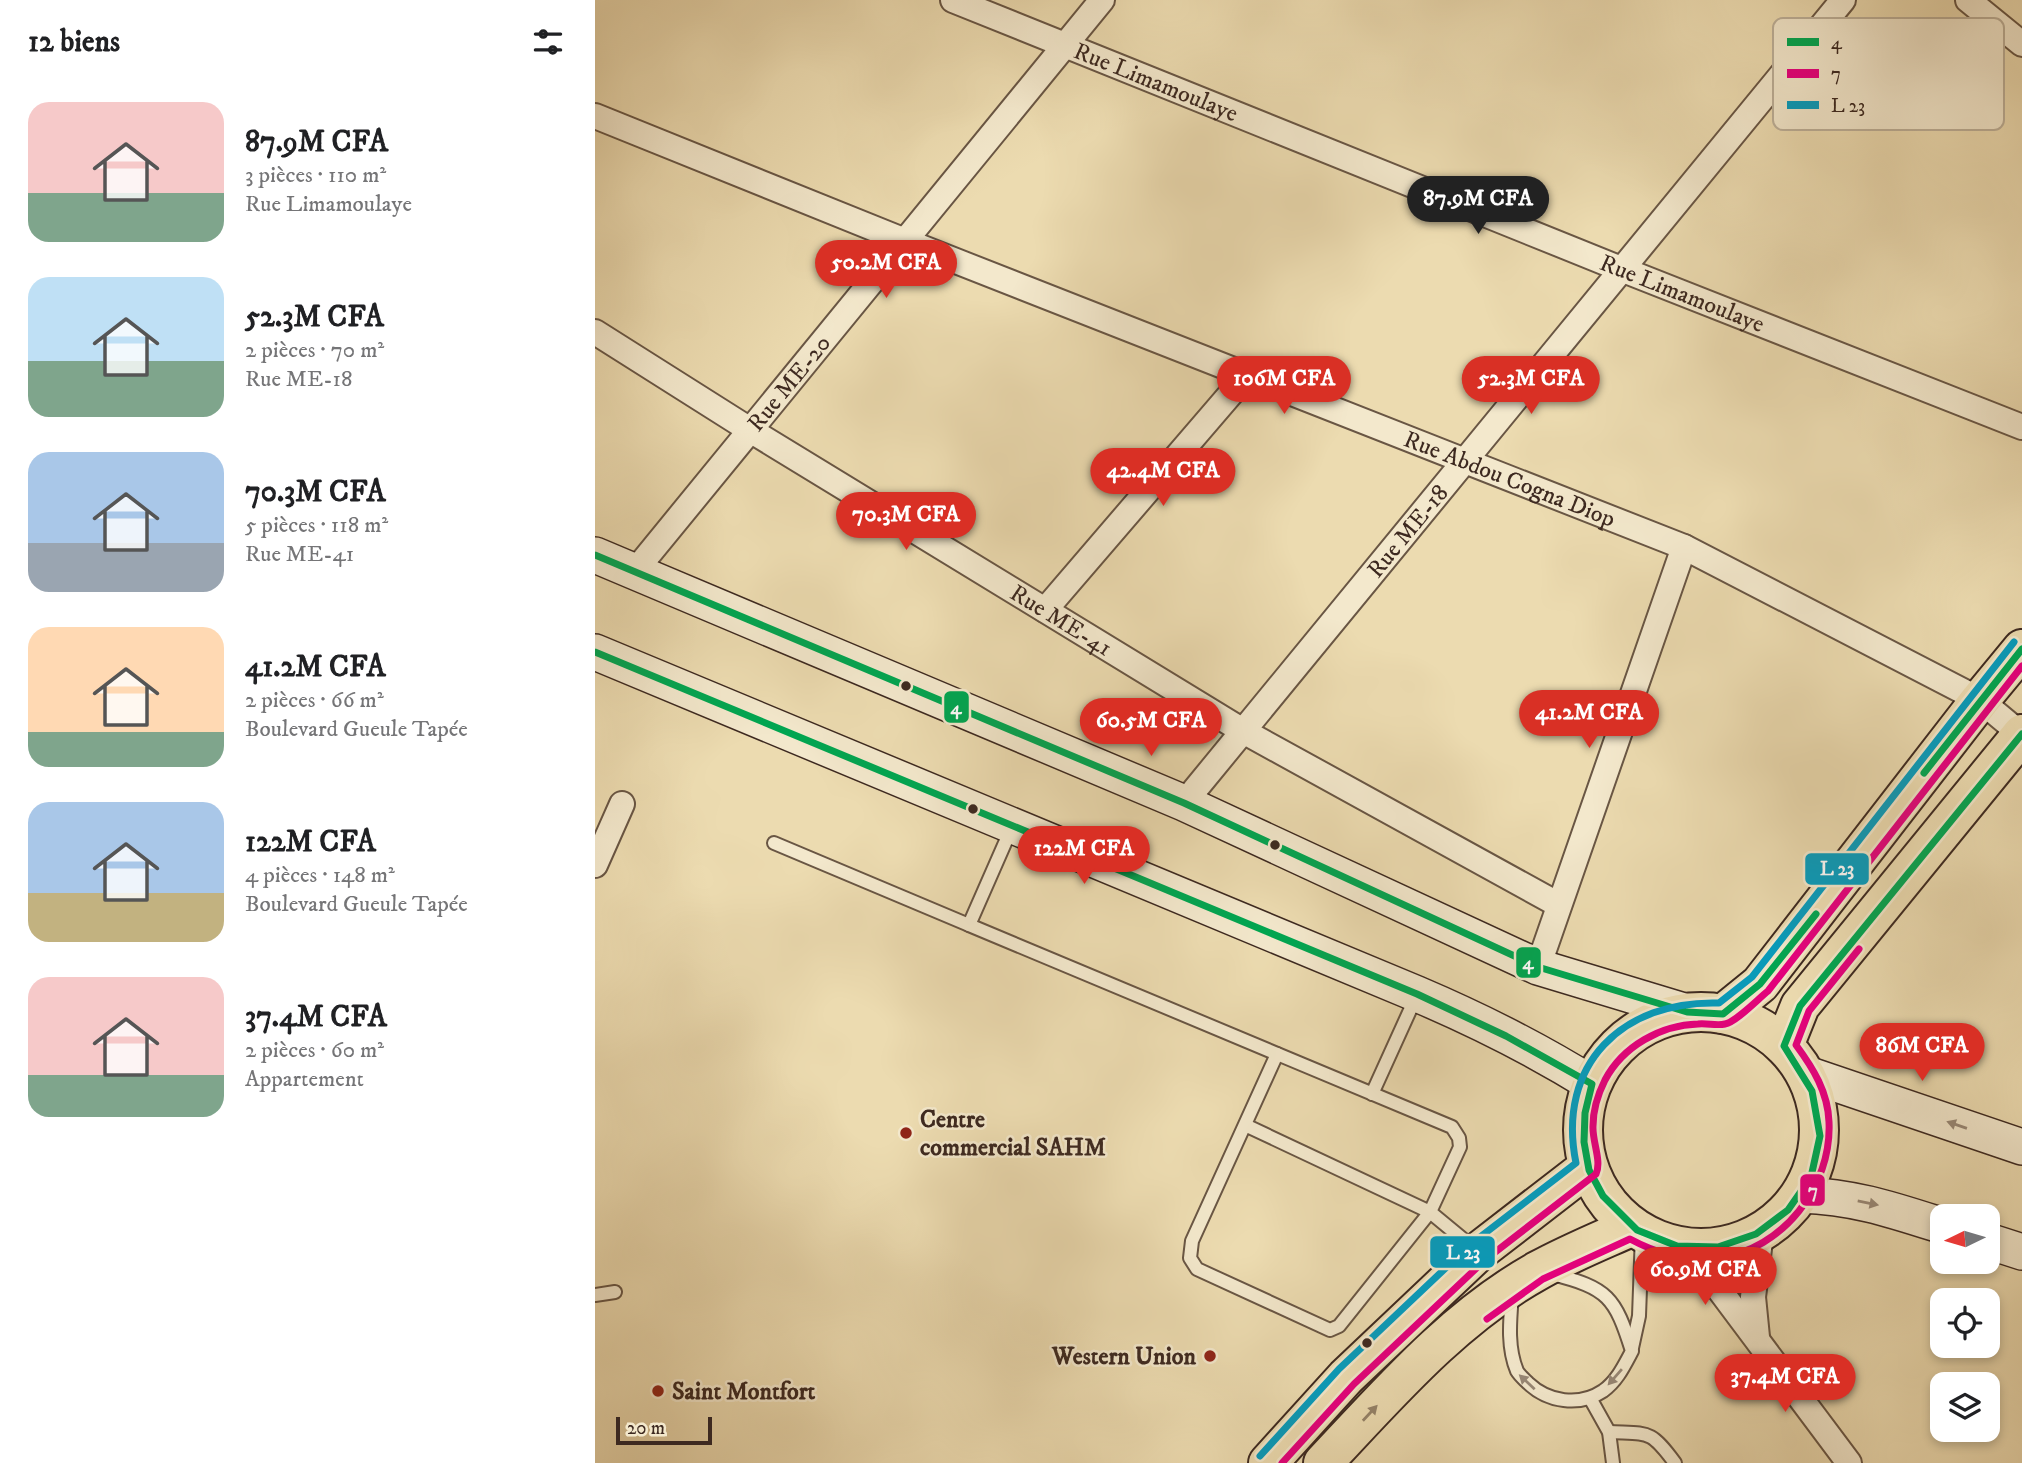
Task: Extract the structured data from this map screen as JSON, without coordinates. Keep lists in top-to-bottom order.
{
  "streets": {
    "street": [
      "Rue Limamoulaye",
      "Rue ME-20",
      "Rue Abdou Cogna Diop",
      "Rue ME-18",
      "Rue ME-41"
    ]
  },
  "crossings": [
    ["Rue Limamoulaye", "Rue ME-20"],
    ["Rue Limamoulaye", "Rue ME-18"],
    ["Rue ME-20", "Rue Abdou Cogna Diop"],
    ["Rue ME-20", "Rue ME-41"],
    ["Rue Abdou Cogna Diop", "Rue ME-18"],
    ["Rue ME-18", "Rue ME-41"]
  ],
  "places": ["Centre commercial SAHM", "Western Union", "Saint Montfort"],
  "lines": ["transit line 4", "transit line 7"],
  "legend": ["4", "7", "L 23"],
  "scale_bar": "20 m",
  "north": "left",
  "page": {
    "heading": "12 biens",
    "list": [
      {
        "name": "87.9M CFA",
        "note": "3 pièces · 110 m² · Rue Limamoulaye"
      },
      {
        "name": "52.3M CFA",
        "note": "2 pièces · 70 m² · Rue ME-18"
      },
      {
        "name": "70.3M CFA",
        "note": "5 pièces · 118 m² · Rue ME-41"
      },
      {
        "name": "41.2M CFA",
        "note": "2 pièces · 66 m² · Boulevard Gueule Tapée"
      },
      {
        "name": "122M CFA",
        "note": "4 pièces · 148 m² · Boulevard Gueule Tapée"
      },
      {
        "name": "37.4M CFA",
        "note": "2 pièces · 60 m² · Appartement"
      }
    ],
    "price": [
      "87.9M CFA",
      "50.2M CFA",
      "106M CFA",
      "52.3M CFA",
      "42.4M CFA",
      "70.3M CFA",
      "41.2M CFA",
      "60.5M CFA",
      "122M CFA",
      "86M CFA",
      "60.9M CFA",
      "37.4M CFA"
    ],
    "scale": "20 m"
  }
}
